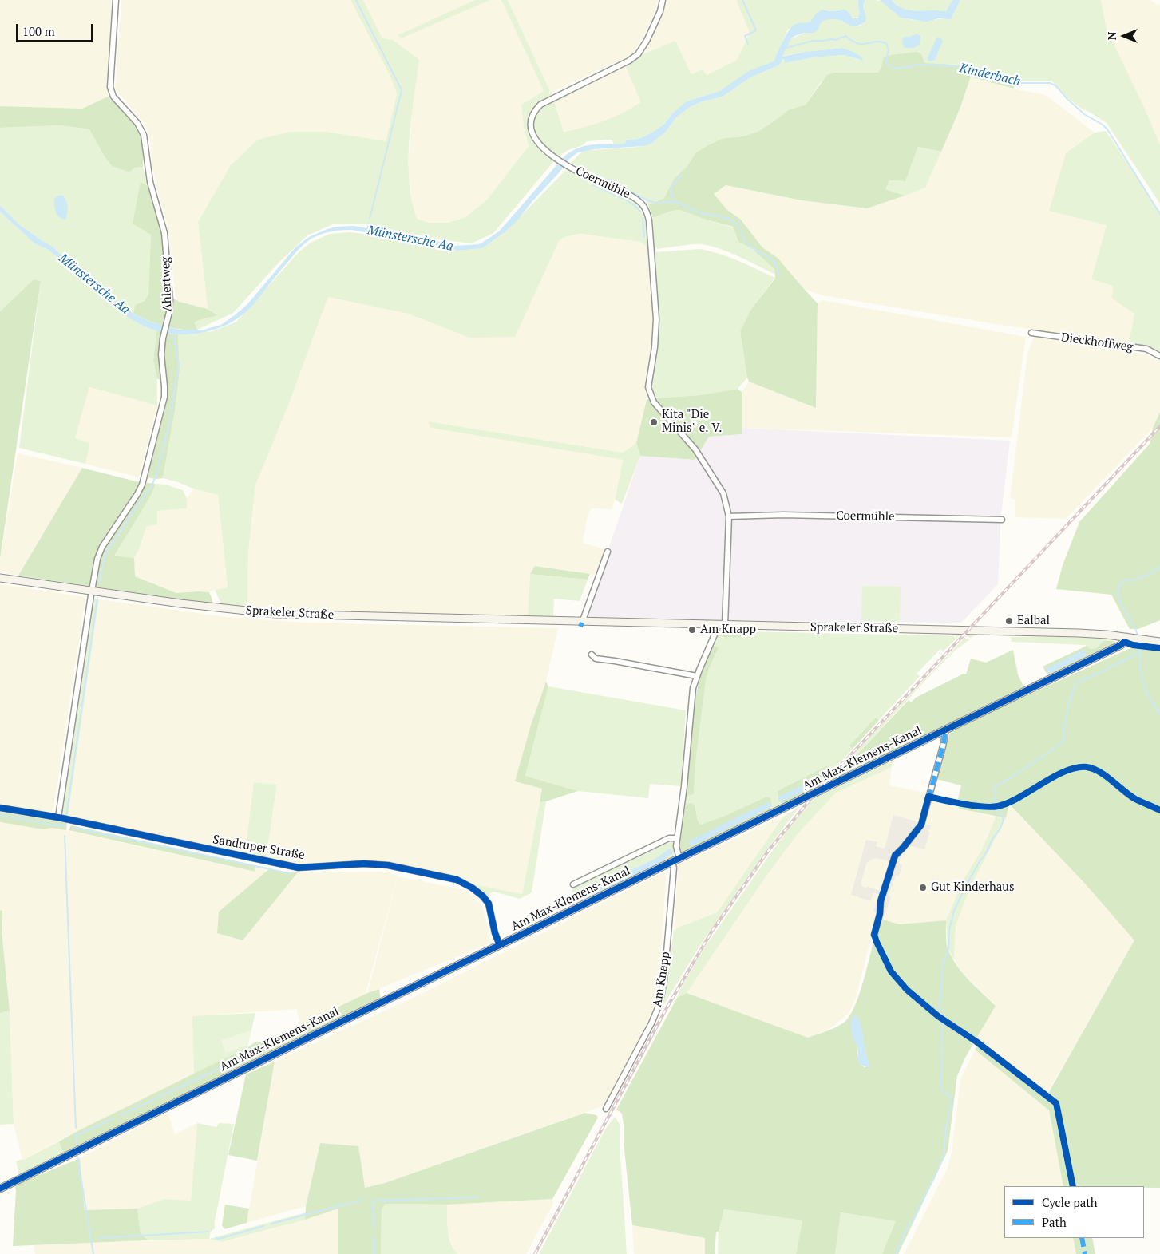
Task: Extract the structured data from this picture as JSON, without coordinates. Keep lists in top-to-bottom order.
{
  "streets": {
    "main road": ["Sprakeler Straße", "Am Max-Klemens-Kanal"],
    "street": [
      "Coermühle",
      "Ahlertweg",
      "Dieckhoffweg",
      "Sandruper Straße",
      "Am Knapp"
    ]
  },
  "crossings": [
    ["Coermühle", "Sprakeler Straße"],
    ["Ahlertweg", "Sprakeler Straße"],
    ["Ahlertweg", "Sandruper Straße"],
    ["Sprakeler Straße", "Am Max-Klemens-Kanal"],
    ["Am Max-Klemens-Kanal", "Sandruper Straße"],
    ["Am Max-Klemens-Kanal", "Am Knapp"]
  ],
  "water": ["Kinderbach", "Münstersche Aa"],
  "places": [
    "Kita \"Die Minis\" e. V.",
    "Ealbal",
    "Am Knapp",
    "Gut Kinderhaus"
  ],
  "legend": ["Cycle path", "Path"],
  "scale_bar": "100 m",
  "north": "left"
}
